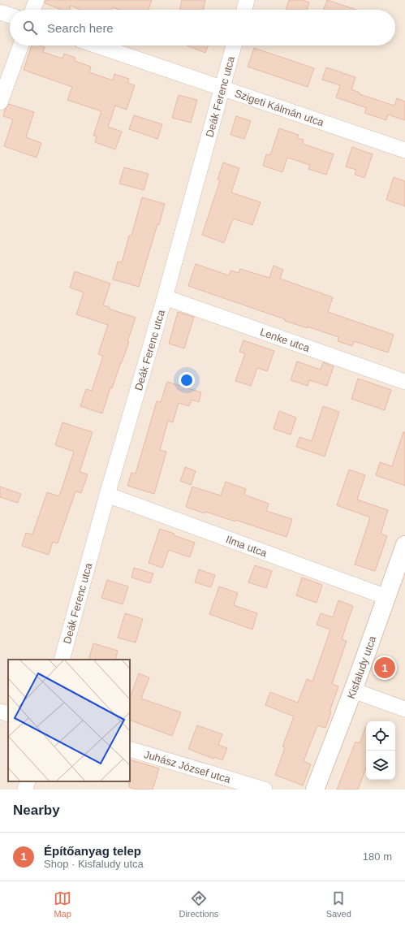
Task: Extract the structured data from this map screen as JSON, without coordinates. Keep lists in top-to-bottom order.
{
  "streets": {
    "street": [
      "Deák Ferenc utca",
      "Szigeti Kálmán utca",
      "Lenke utca",
      "Ilma utca",
      "Kisfaludy utca",
      "Juhász József utca"
    ]
  },
  "crossings": [
    ["Deák Ferenc utca", "Szigeti Kálmán utca"],
    ["Deák Ferenc utca", "Lenke utca"],
    ["Deák Ferenc utca", "Ilma utca"],
    ["Ilma utca", "Kisfaludy utca"]
  ],
  "page": {
    "search": "Search here",
    "pins": "1",
    "heading": "Nearby",
    "list": [
      {
        "mark": "1",
        "name": "Építőanyag telep",
        "note": "Shop · Kisfaludy utca",
        "value": "180 m"
      }
    ],
    "nav": ["Map", "Directions", "Saved"]
  }
}
